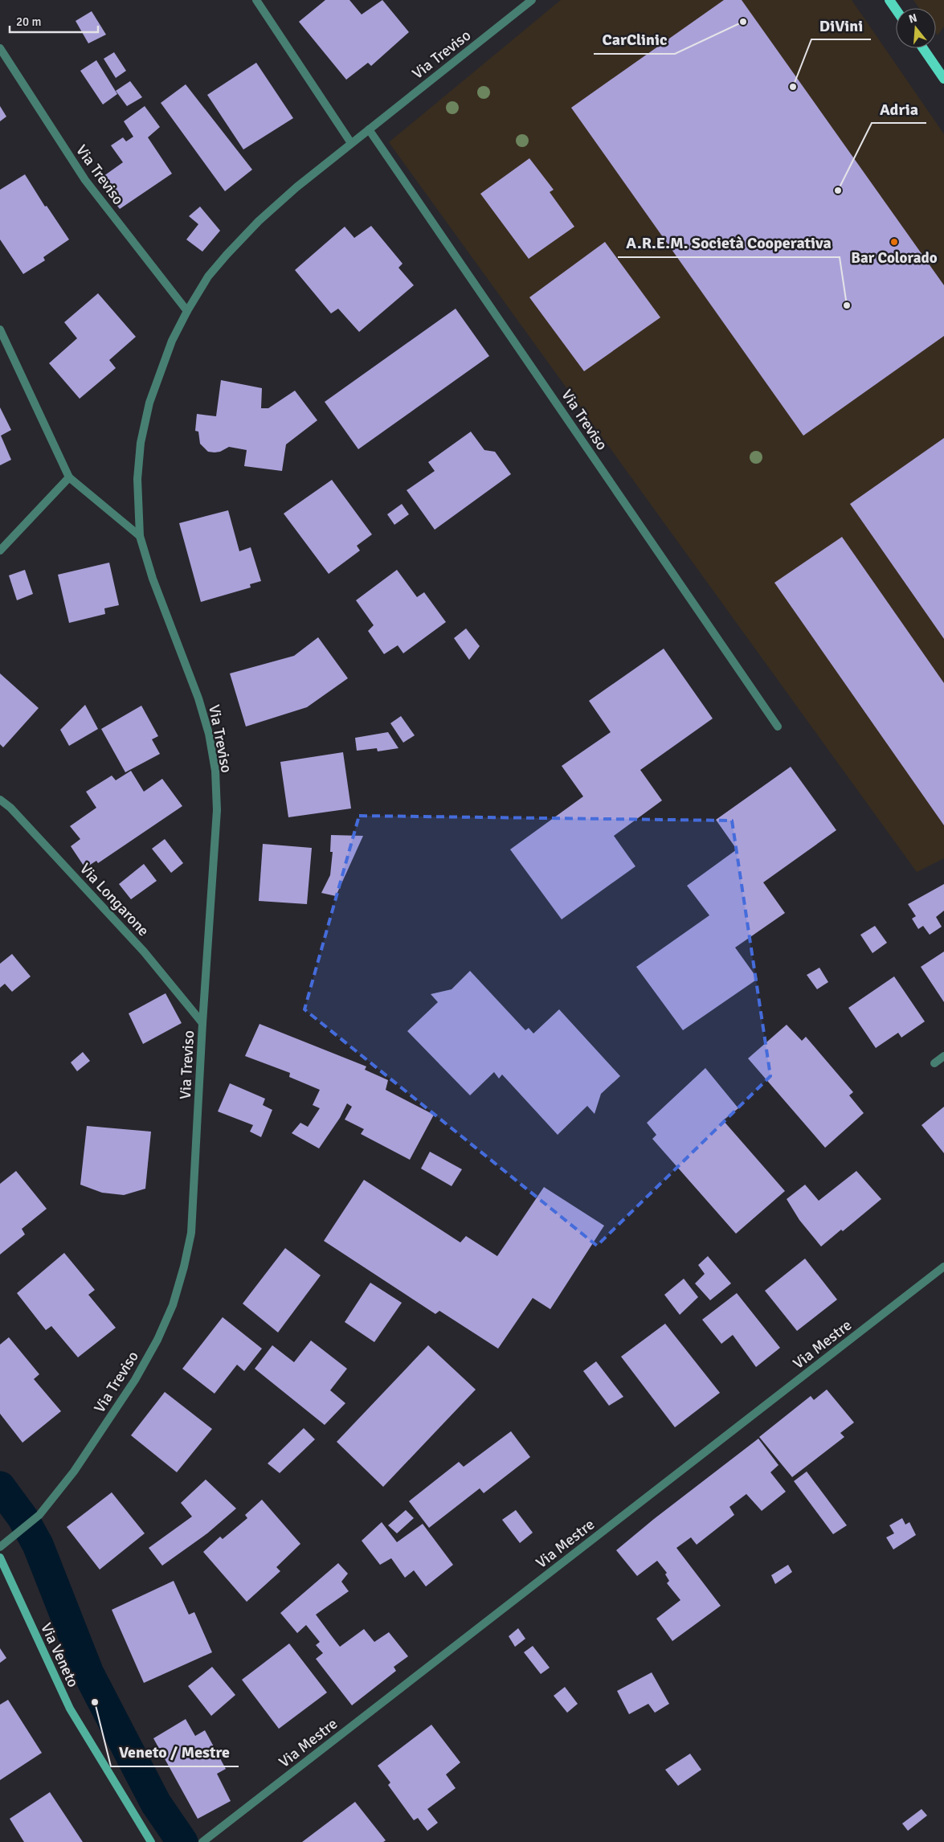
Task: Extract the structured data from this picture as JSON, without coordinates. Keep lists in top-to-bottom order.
{
  "streets": {
    "street": [
      "Via Treviso",
      "Via Longarone",
      "Via Mestre",
      "Via Veneto"
    ]
  },
  "crossings": [
    ["Via Treviso", "Via Longarone"]
  ],
  "places": [
    "CarClinic",
    "DiVini",
    "Adria",
    "Bar Colorado",
    "A.R.E.M. Società Cooperativa",
    "Veneto / Mestre"
  ],
  "scale_bar": "20 m",
  "north": "top"
}
